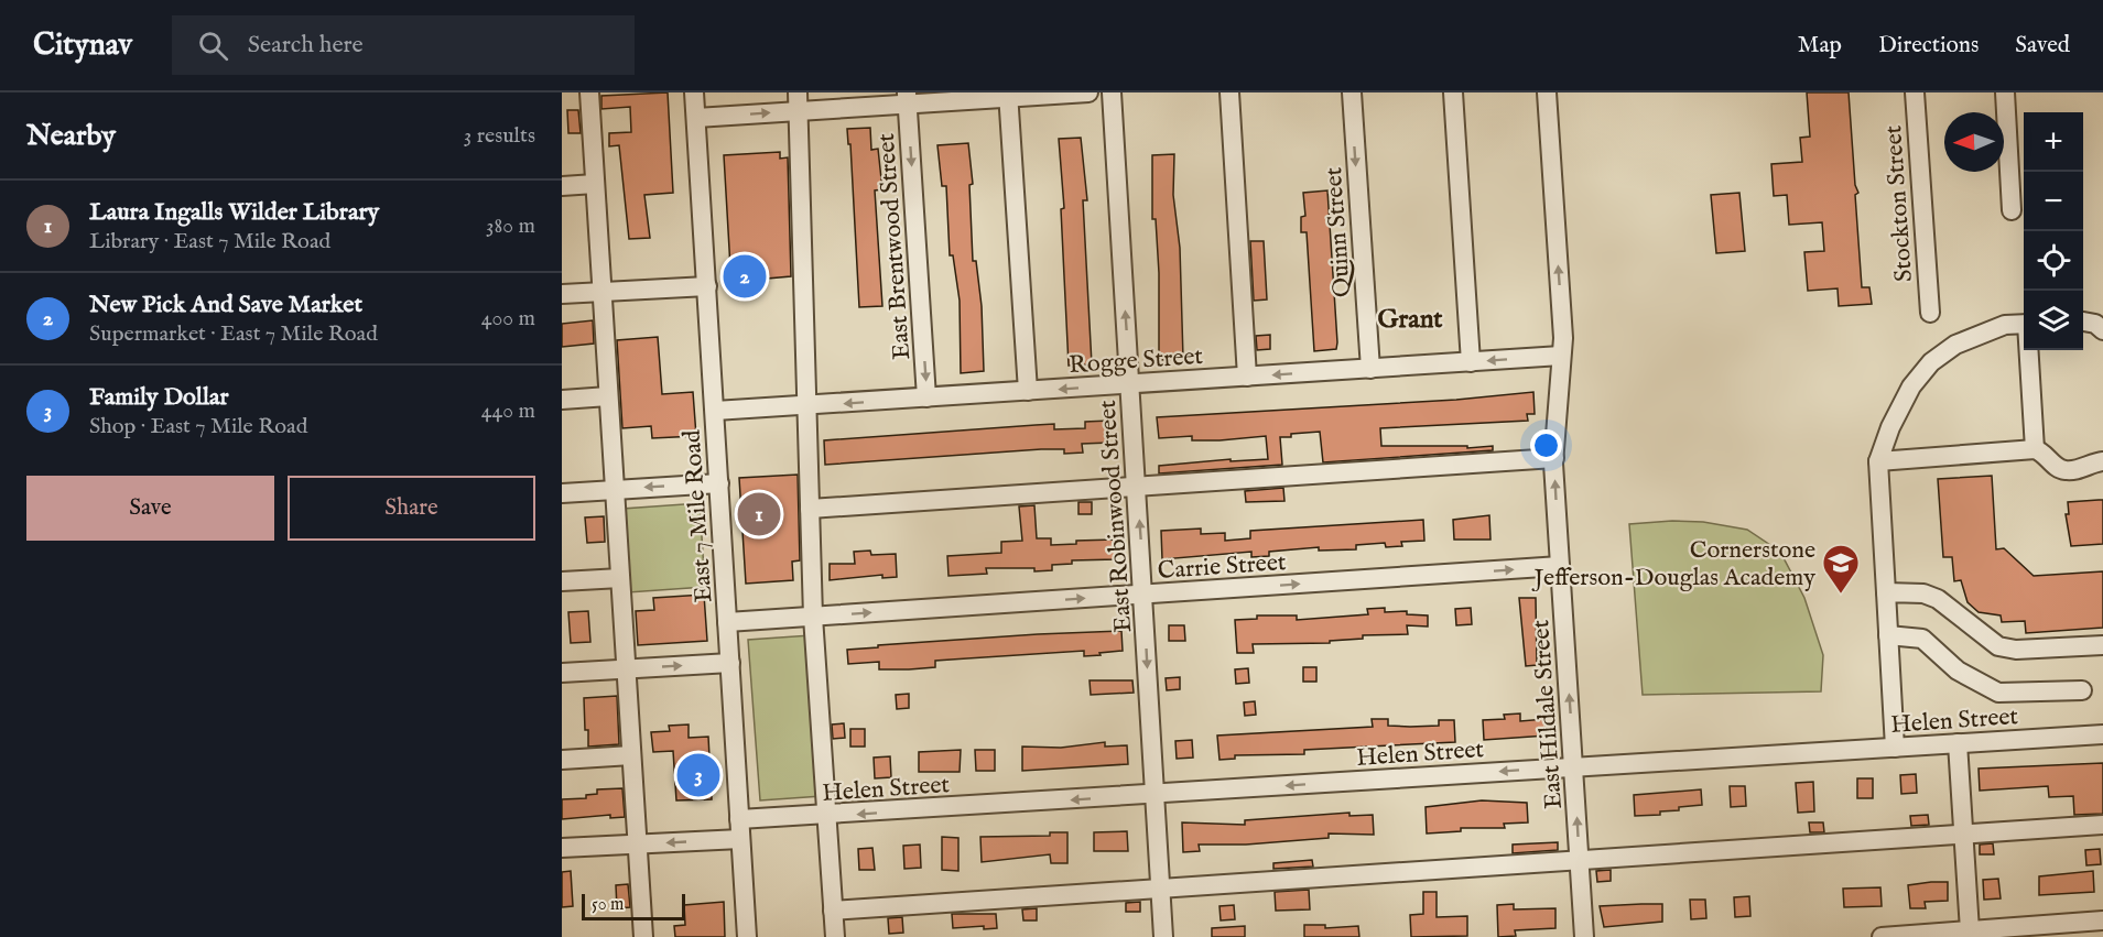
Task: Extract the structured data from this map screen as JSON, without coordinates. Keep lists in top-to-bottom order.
{
  "streets": {
    "street": [
      "Stockton Street",
      "Quinn Street",
      "East Brentwood Street",
      "Rogge Street",
      "East 7 Mile Road",
      "East Robinwood Street",
      "Carrie Street",
      "East Hildale Street",
      "Helen Street"
    ]
  },
  "crossings": [
    ["Quinn Street", "Rogge Street"],
    ["East Brentwood Street", "Rogge Street"],
    ["Rogge Street", "East 7 Mile Road"],
    ["Rogge Street", "East Robinwood Street"],
    ["Rogge Street", "East Hildale Street"],
    ["East 7 Mile Road", "Carrie Street"],
    ["East 7 Mile Road", "Helen Street"],
    ["East Robinwood Street", "Carrie Street"],
    ["East Robinwood Street", "Helen Street"],
    ["Carrie Street", "East Hildale Street"],
    ["East Hildale Street", "Helen Street"]
  ],
  "districts": ["Grant"],
  "places": {
    "school or university": ["Cornerstone Jefferson-Douglas Academy"]
  },
  "scale_bar": "50 m",
  "north": "left",
  "page": {
    "header": "Citynav",
    "search": "Search here",
    "nav": ["Map", "Directions", "Saved"],
    "heading": ["Nearby", "3 results"],
    "map_buttons": ["+", "−"],
    "list": [
      {
        "mark": "1",
        "name": "Laura Ingalls Wilder Library",
        "note": "Library · East 7 Mile Road",
        "value": "380 m"
      },
      {
        "mark": "2",
        "name": "New Pick And Save Market",
        "note": "Supermarket · East 7 Mile Road",
        "value": "400 m"
      },
      {
        "mark": "3",
        "name": "Family Dollar",
        "note": "Shop · East 7 Mile Road",
        "value": "440 m"
      }
    ],
    "pins": ["2", "1", "3"],
    "buttons": ["Save", "Share"],
    "scale": "50 m"
  }
}
